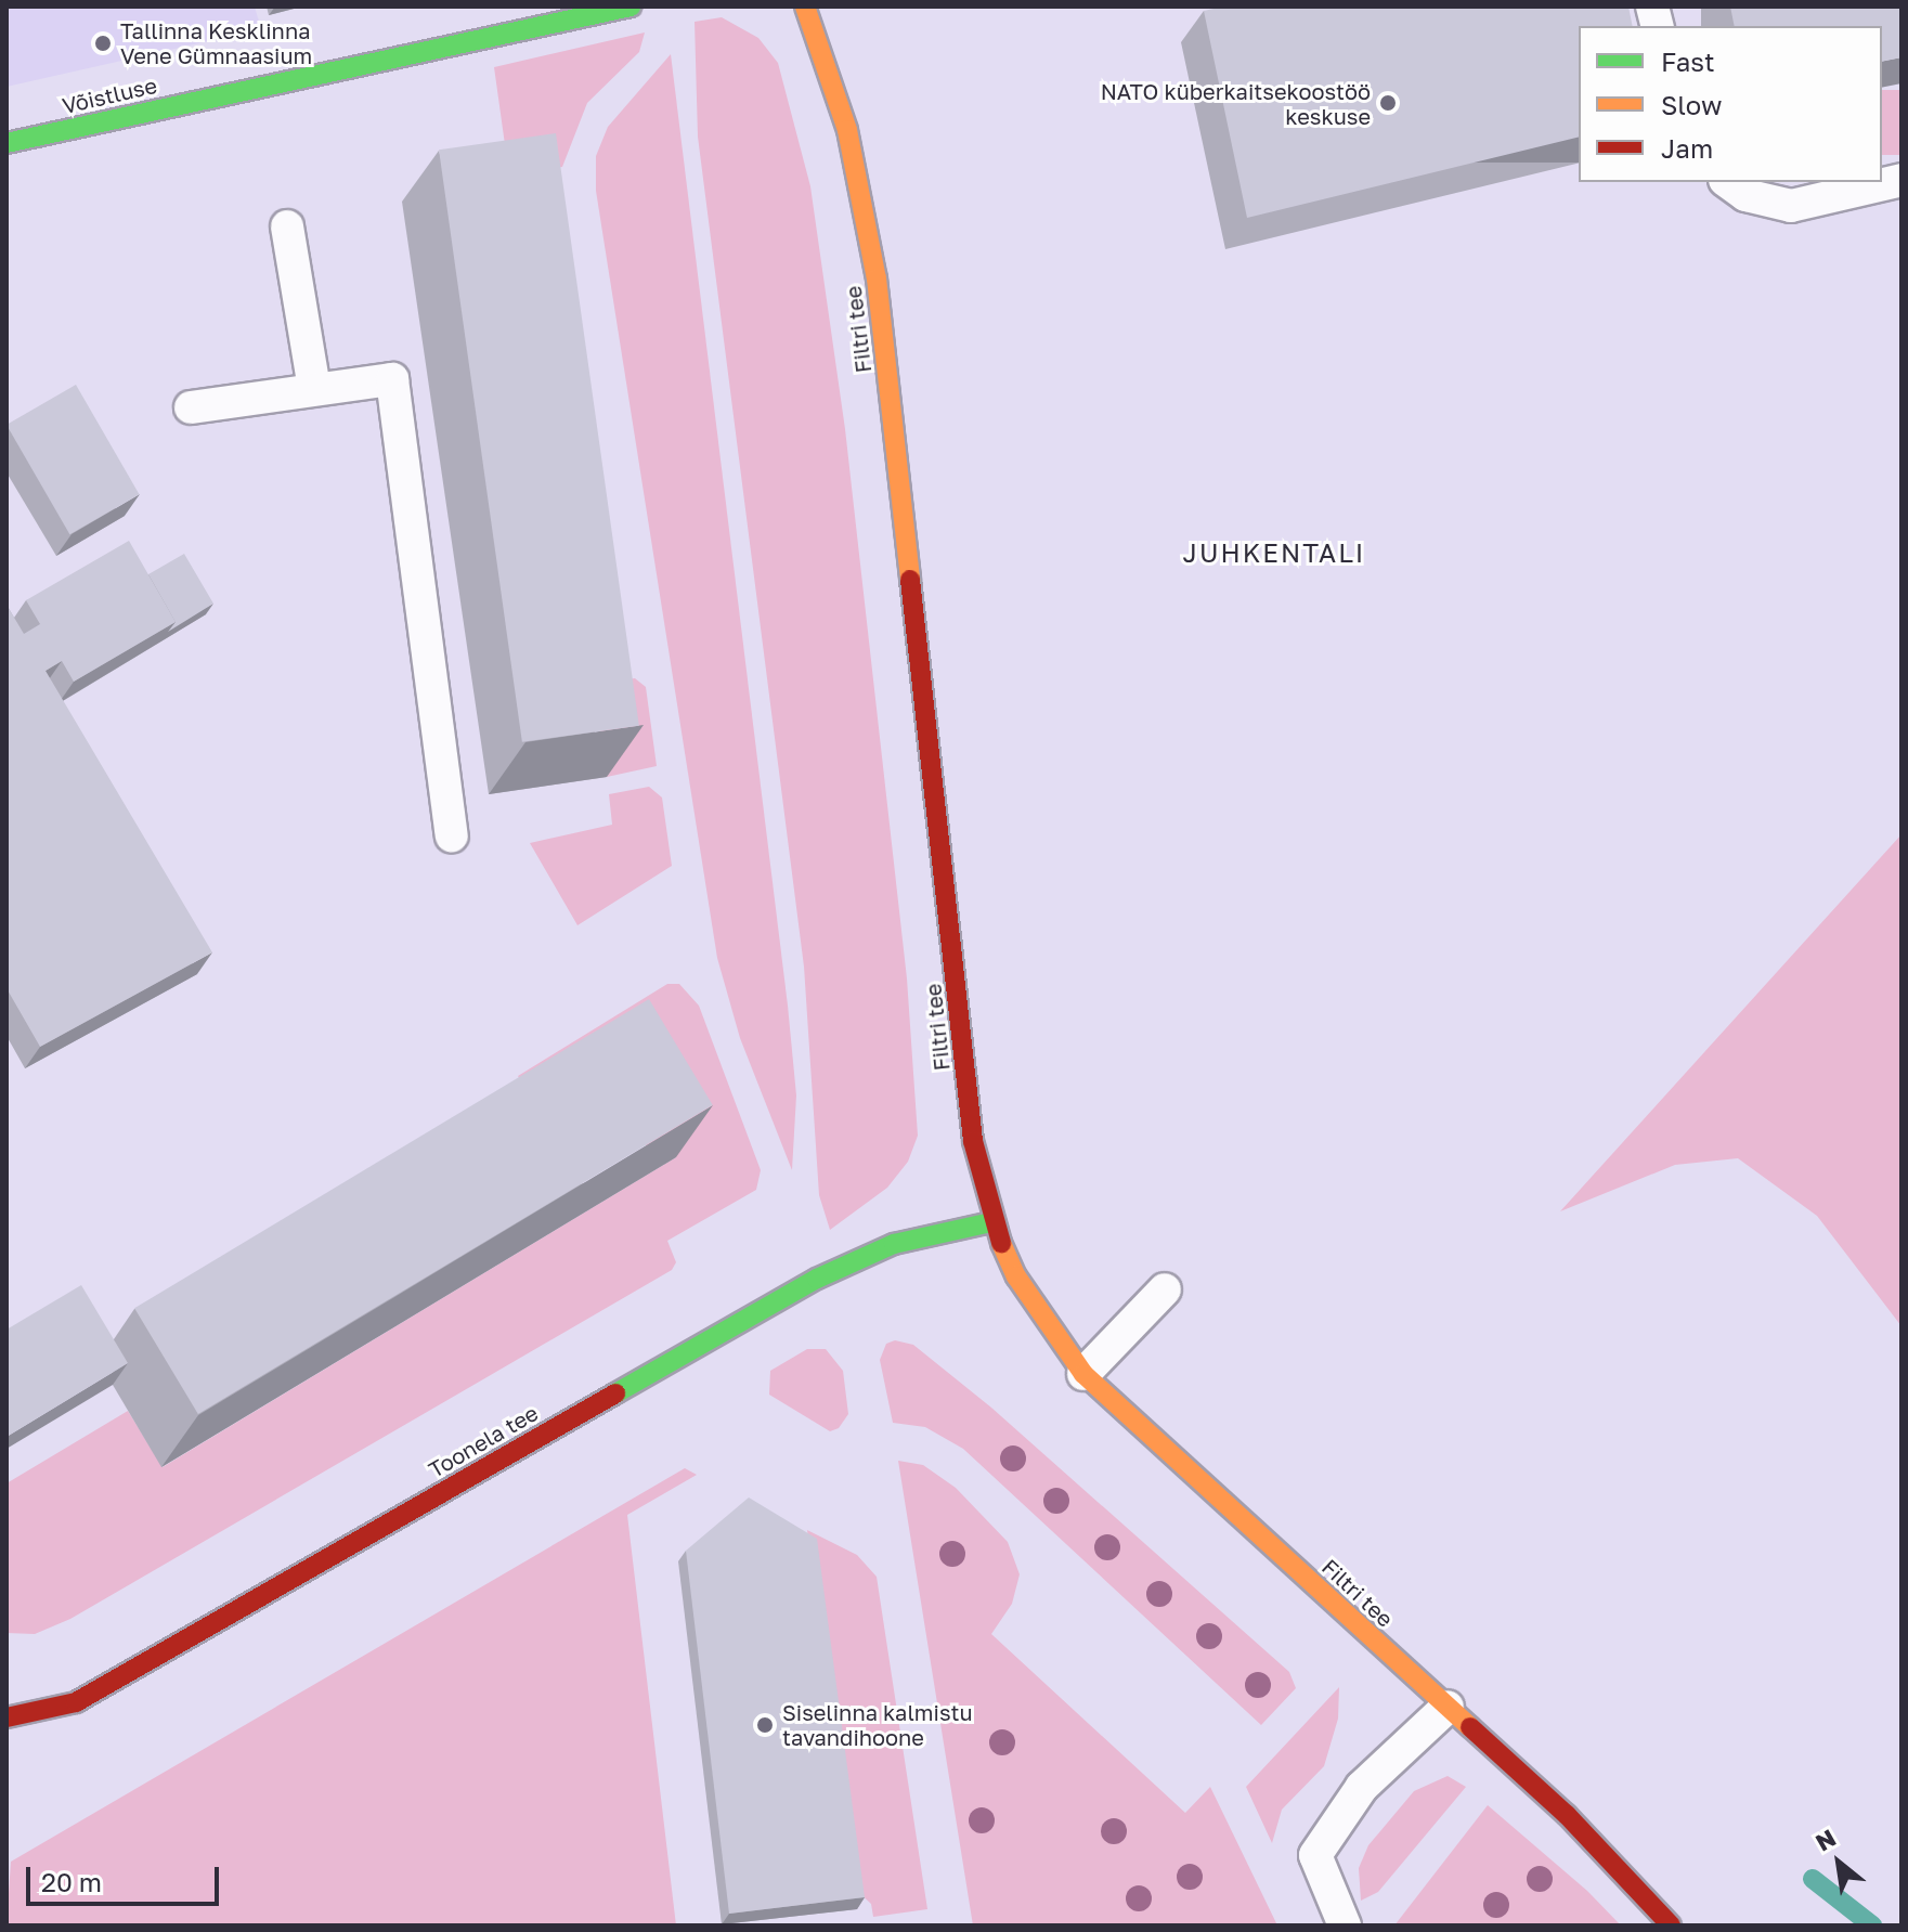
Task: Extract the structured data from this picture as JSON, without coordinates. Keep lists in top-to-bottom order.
{
  "streets": {
    "street": ["Võistluse", "Filtri tee", "Toonela tee"]
  },
  "crossings": [
    ["Filtri tee", "Toonela tee"]
  ],
  "districts": ["JUHKENTALI"],
  "places": ["Tallinna Kesklinna Vene Gümnaasium", "NATO küberkaitsekoostöö keskuse", "Siselinna kalmistu tavandihoone"],
  "legend": ["Fast", "Slow", "Jam"],
  "scale_bar": "20 m",
  "north": "top left"
}
